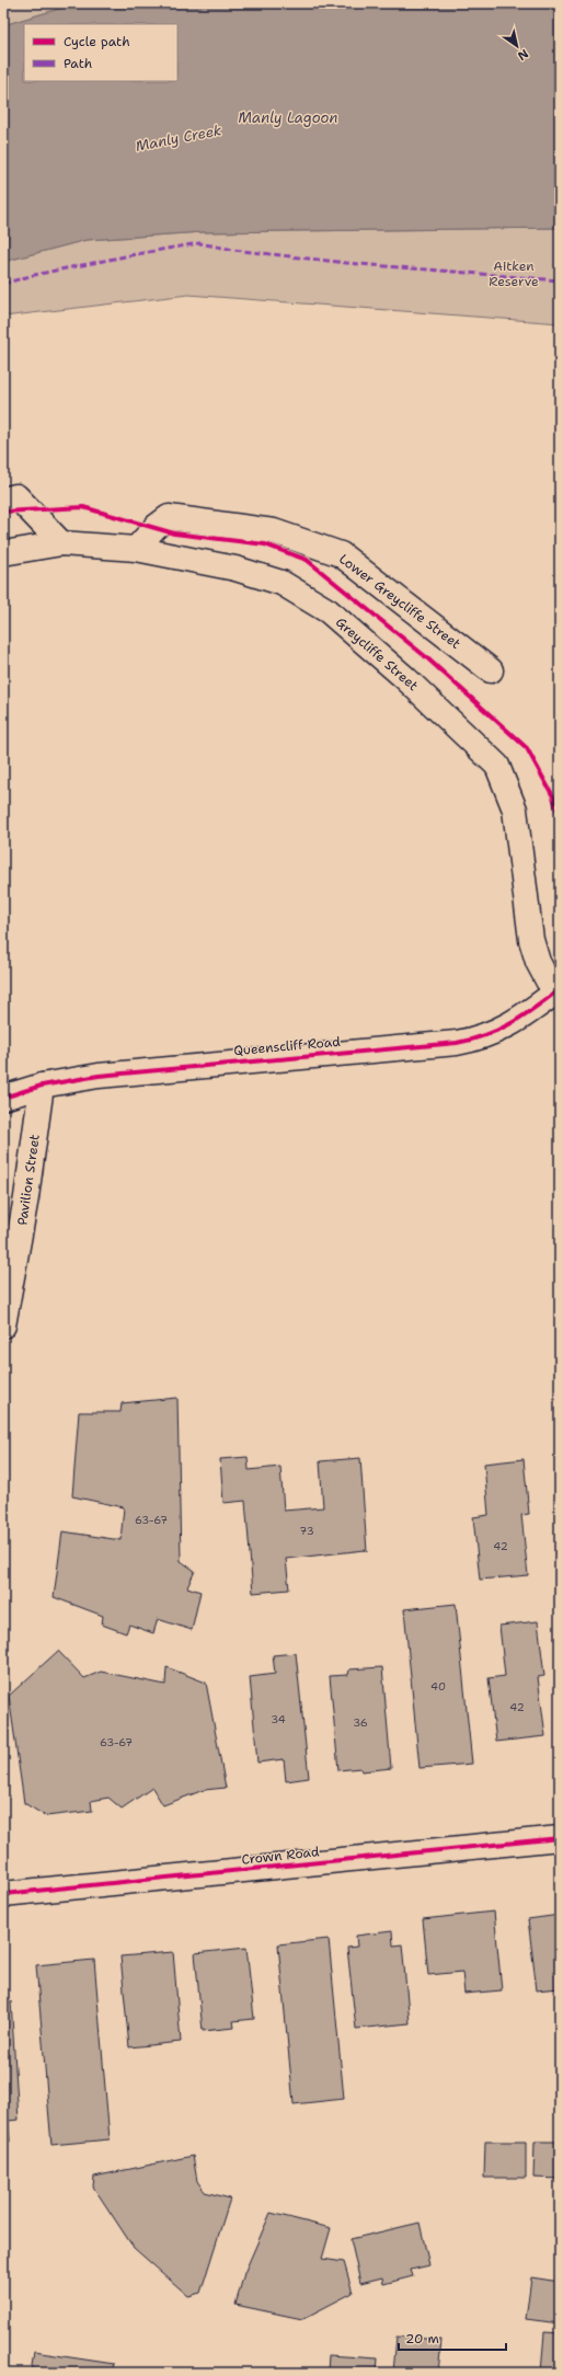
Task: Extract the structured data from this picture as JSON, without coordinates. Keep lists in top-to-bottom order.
{
  "streets": {
    "street": [
      "Lower Greycliffe Street",
      "Greycliffe Street",
      "Queenscliff Road",
      "Pavilion Street",
      "Crown Road"
    ]
  },
  "crossings": [
    ["Lower Greycliffe Street", "Greycliffe Street"],
    ["Greycliffe Street", "Queenscliff Road"],
    ["Queenscliff Road", "Pavilion Street"]
  ],
  "water": ["Manly Lagoon", "Manly Creek"],
  "parks": ["Aitken Reserve"],
  "house_numbers": [
    "63-67",
    "73",
    "42",
    "40",
    "42",
    "34",
    "36",
    "63-67"
  ],
  "legend": ["Cycle path", "Path"],
  "scale_bar": "20 m",
  "north": "bottom right"
}
